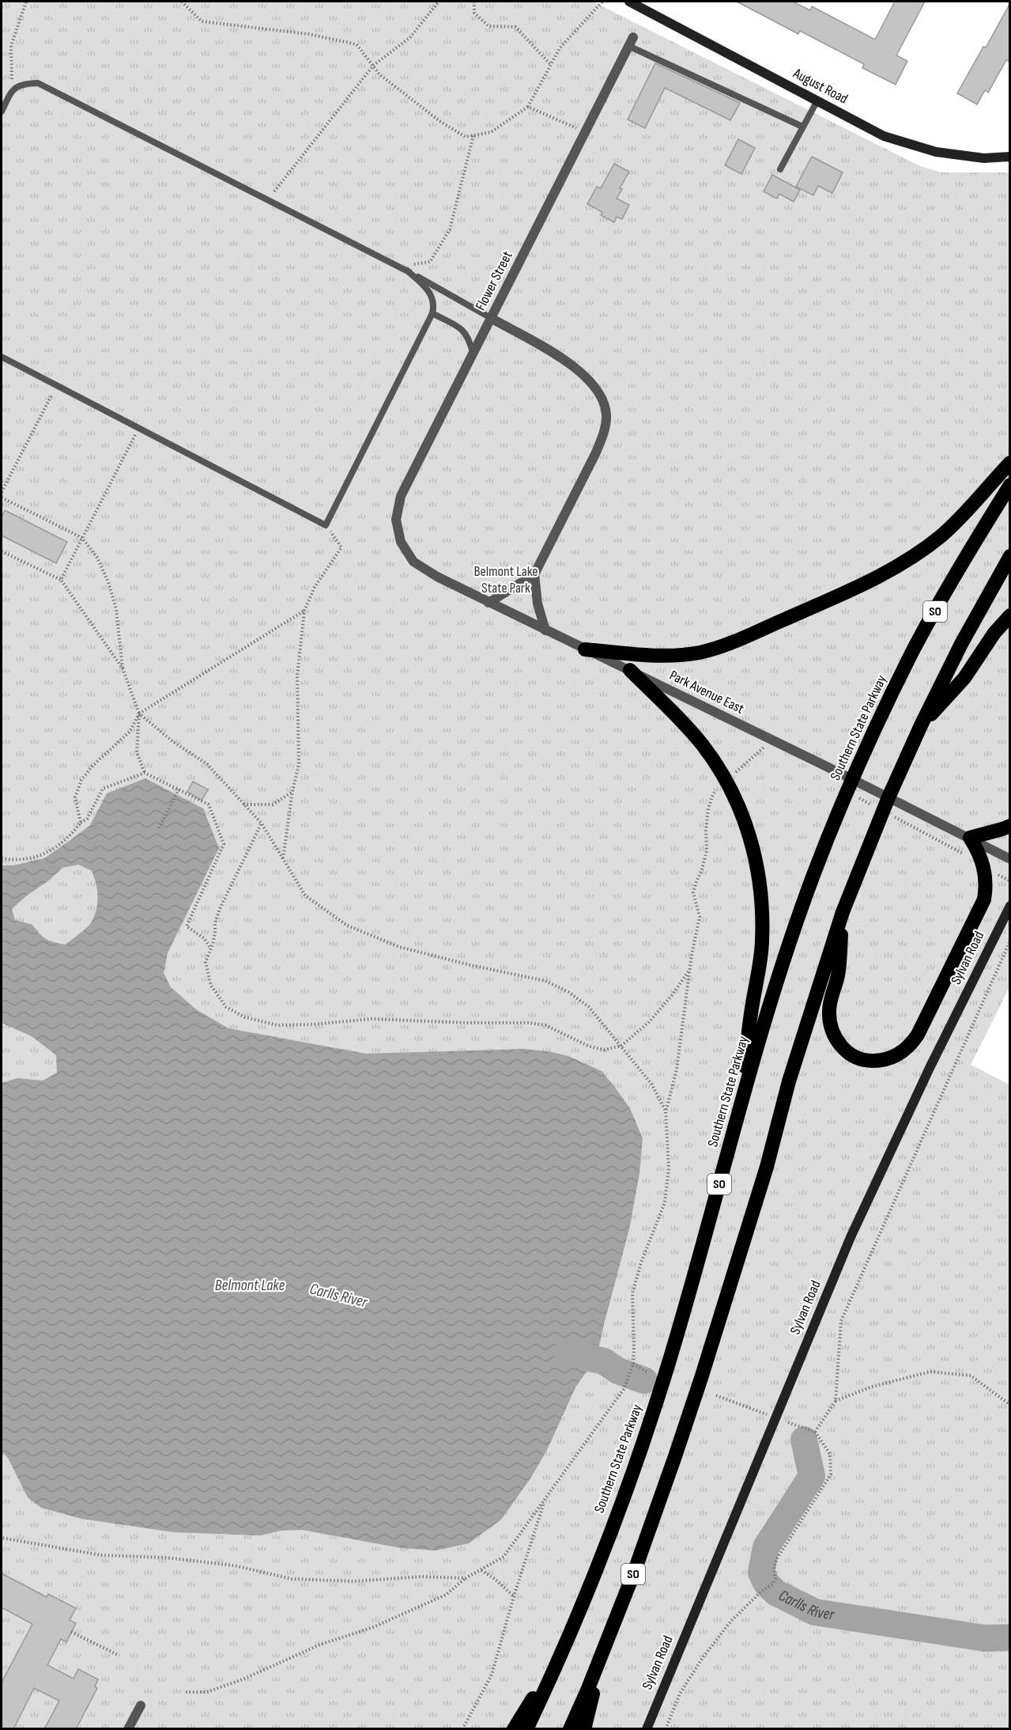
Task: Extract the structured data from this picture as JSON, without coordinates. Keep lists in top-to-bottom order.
{
  "streets": {
    "highway": ["SO", "Southern State Parkway"],
    "street": [
      "August Road",
      "Flower Street",
      "Park Avenue East",
      "Sylvan Road"
    ]
  },
  "crossings": [
    ["Flower Street", "Park Avenue East"]
  ],
  "water": ["Belmont Lake", "Carlls River"],
  "parks": ["Belmont Lake State Park"]
}
